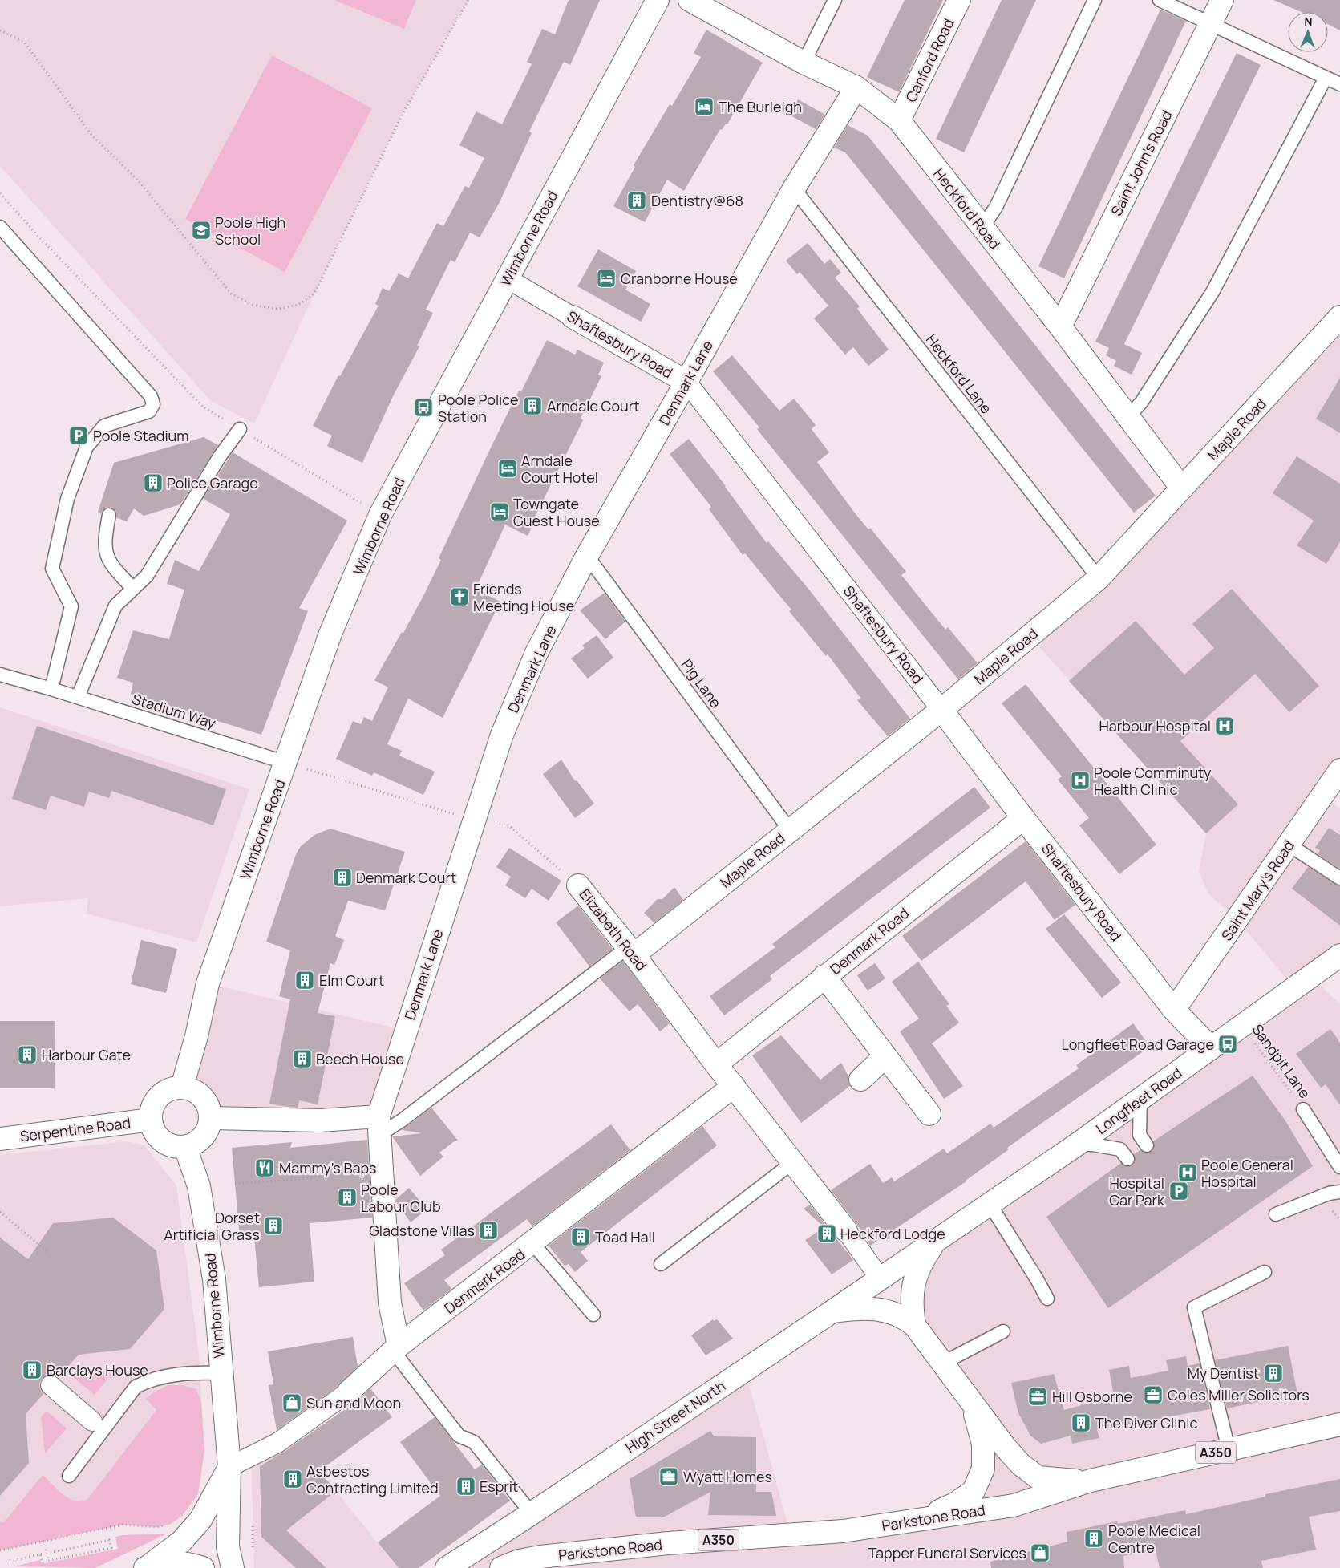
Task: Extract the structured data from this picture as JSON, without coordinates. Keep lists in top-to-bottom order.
{
  "streets": {
    "street": [
      "Canford Road",
      "Saint John's Road",
      "Heckford Road",
      "Wimborne Road",
      "Shaftesbury Road",
      "Denmark Lane",
      "Maple Road",
      "Saint Mary's Road",
      "Elizabeth Road",
      "Denmark Road",
      "Longfleet Road",
      "Serpentine Road",
      "High Street North",
      "A350",
      "Parkstone Road"
    ],
    "lane": ["Heckford Lane", "Pig Lane", "Stadium Way"],
    "path": ["Sandpit Lane"]
  },
  "crossings": [
    ["Canford Road", "Heckford Road"],
    ["Saint John's Road", "Heckford Road"],
    ["Heckford Road", "Denmark Lane"],
    ["Heckford Road", "Maple Road"],
    ["Wimborne Road", "Shaftesbury Road"],
    ["Wimborne Road", "Stadium Way"],
    ["Wimborne Road", "Elizabeth Road"],
    ["Wimborne Road", "Denmark Road"],
    ["Wimborne Road", "Serpentine Road"],
    ["Shaftesbury Road", "Denmark Lane"],
    ["Shaftesbury Road", "Maple Road"],
    ["Shaftesbury Road", "Saint Mary's Road"],
    ["Shaftesbury Road", "Denmark Road"],
    ["Shaftesbury Road", "Longfleet Road"],
    ["Heckford Lane", "Denmark Lane"],
    ["Heckford Lane", "Maple Road"],
    ["Denmark Lane", "Pig Lane"],
    ["Denmark Lane", "Elizabeth Road"],
    ["Denmark Lane", "Denmark Road"],
    ["Maple Road", "Pig Lane"],
    ["Maple Road", "Elizabeth Road"],
    ["Stadium Way", "Elizabeth Road"],
    ["Elizabeth Road", "Denmark Road"],
    ["Sandpit Lane", "Longfleet Road"],
    ["Longfleet Road", "High Street North"],
    ["Longfleet Road", "A350"],
    ["High Street North", "A350"],
    ["A350", "Parkstone Road"]
  ],
  "places": {
    "hotel": [
      "The Burleigh",
      "Cranborne House",
      "Arndale Court Hotel",
      "Towngate Guest House"
    ],
    "building": [
      "Dentistry@68",
      "Arndale Court",
      "Police Garage",
      "Denmark Court",
      "Elm Court",
      "Harbour Gate",
      "Beech House",
      "Poole Labour Club",
      "Dorset Artificial Grass",
      "Gladstone Villas",
      "Heckford Lodge",
      "Toad Hall",
      "Barclays House",
      "My Dentist",
      "The Diver Clinic",
      "Asbestos Contracting Limited",
      "Esprit",
      "Poole Medical Centre"
    ],
    "school or university": ["Poole High School"],
    "bus stop": ["Poole Police Station", "Longfleet Road Garage"],
    "parking": ["Poole Stadium", "Hospital Car Park"],
    "church": ["Friends Meeting House"],
    "hospital": ["Harbour Hospital", "Poole Comminuty Health Clinic", "Poole General Hospital"],
    "restaurant": ["Mammy's Baps"],
    "office": ["Coles Miller Solicitors", "Hill Osborne", "Wyatt Homes"],
    "shop": ["Sun and Moon", "Tapper Funeral Services"]
  },
  "north": "top"
}
